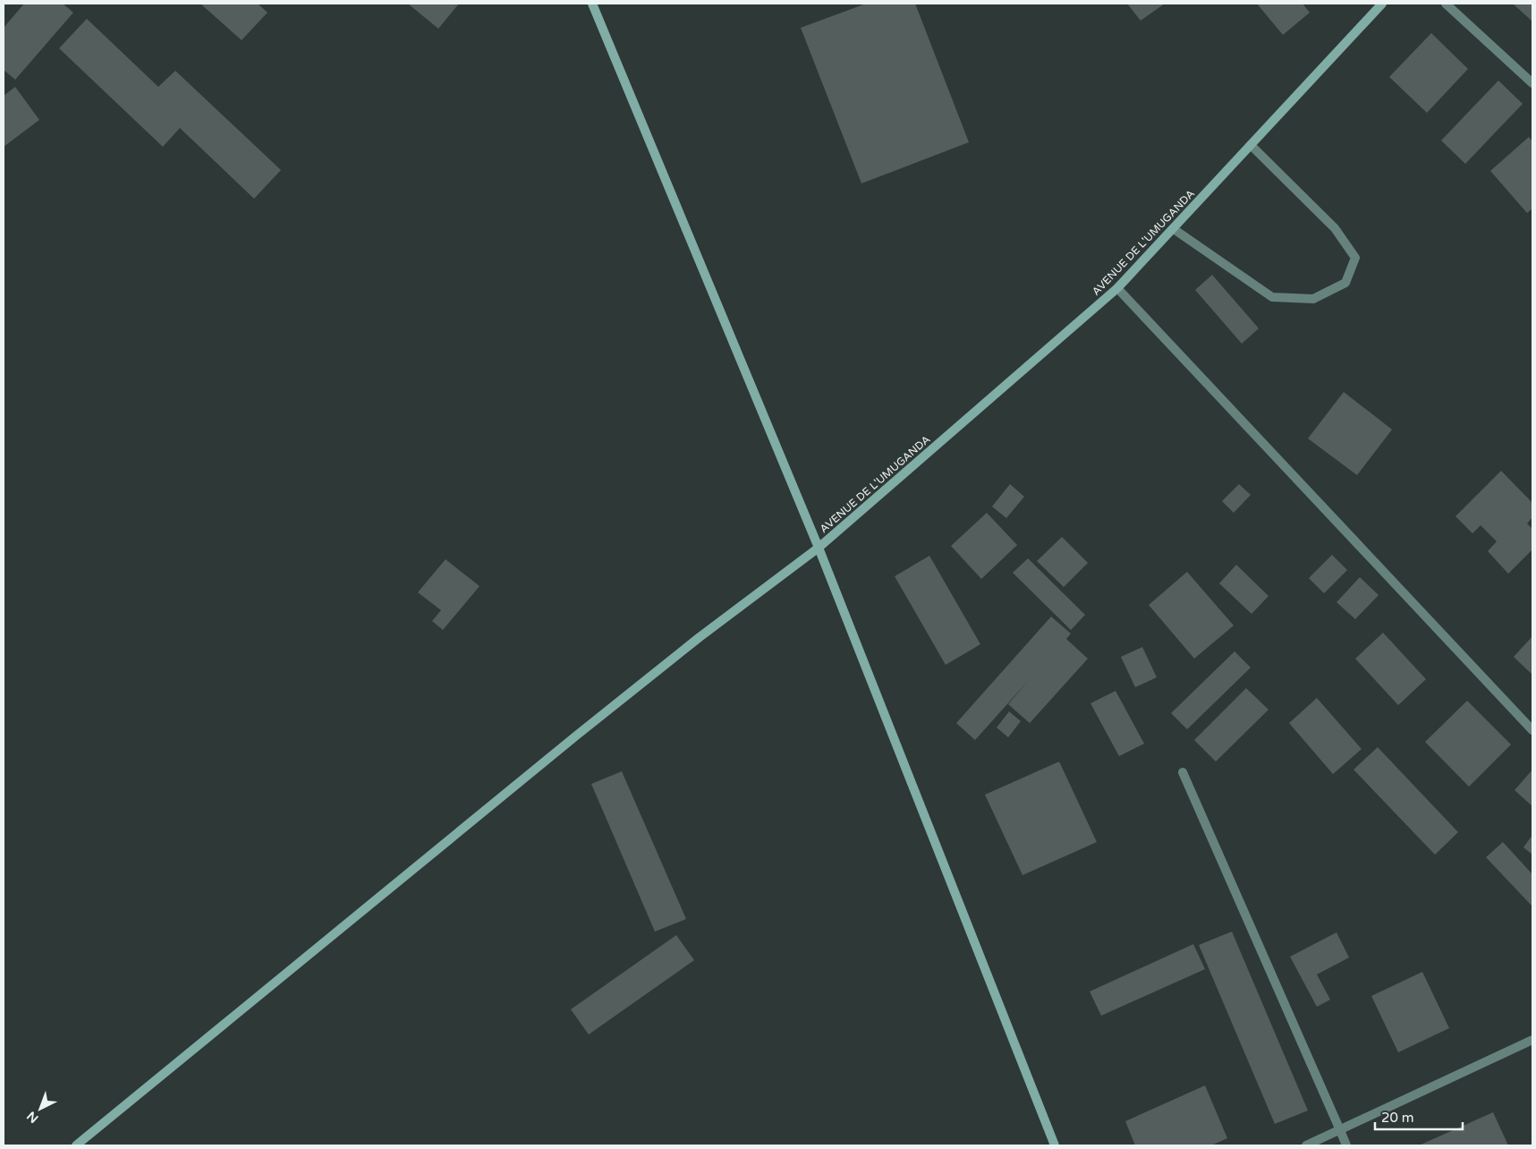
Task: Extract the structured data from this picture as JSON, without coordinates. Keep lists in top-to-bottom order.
{
  "streets": {
    "street": ["AVENUE DE L'UMUGANDA"]
  },
  "scale_bar": "20 m",
  "north": "bottom left"
}
